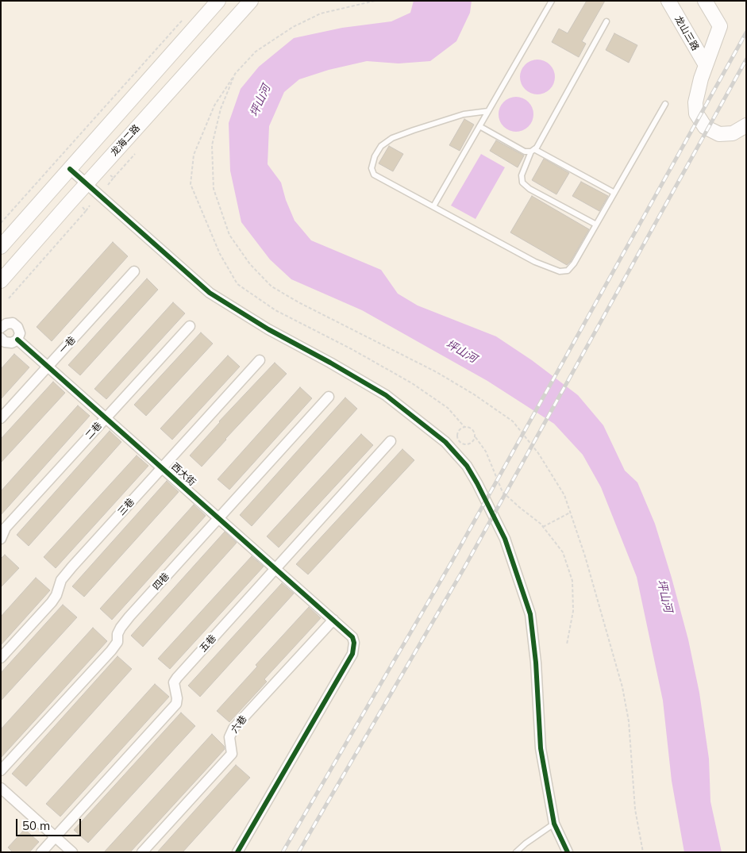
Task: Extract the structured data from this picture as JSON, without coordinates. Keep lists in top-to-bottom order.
{
  "streets": {
    "main road": ["龙山三路", "龙海二路"],
    "street": [
      "一巷",
      "二巷",
      "西大街",
      "三巷",
      "四巷",
      "五巷",
      "六巷"
    ]
  },
  "crossings": [
    ["一巷", "西大街"],
    ["二巷", "西大街"],
    ["西大街", "三巷"],
    ["西大街", "四巷"],
    ["西大街", "五巷"],
    ["西大街", "六巷"]
  ],
  "water": ["坪山河"],
  "scale_bar": "50 m"
}
